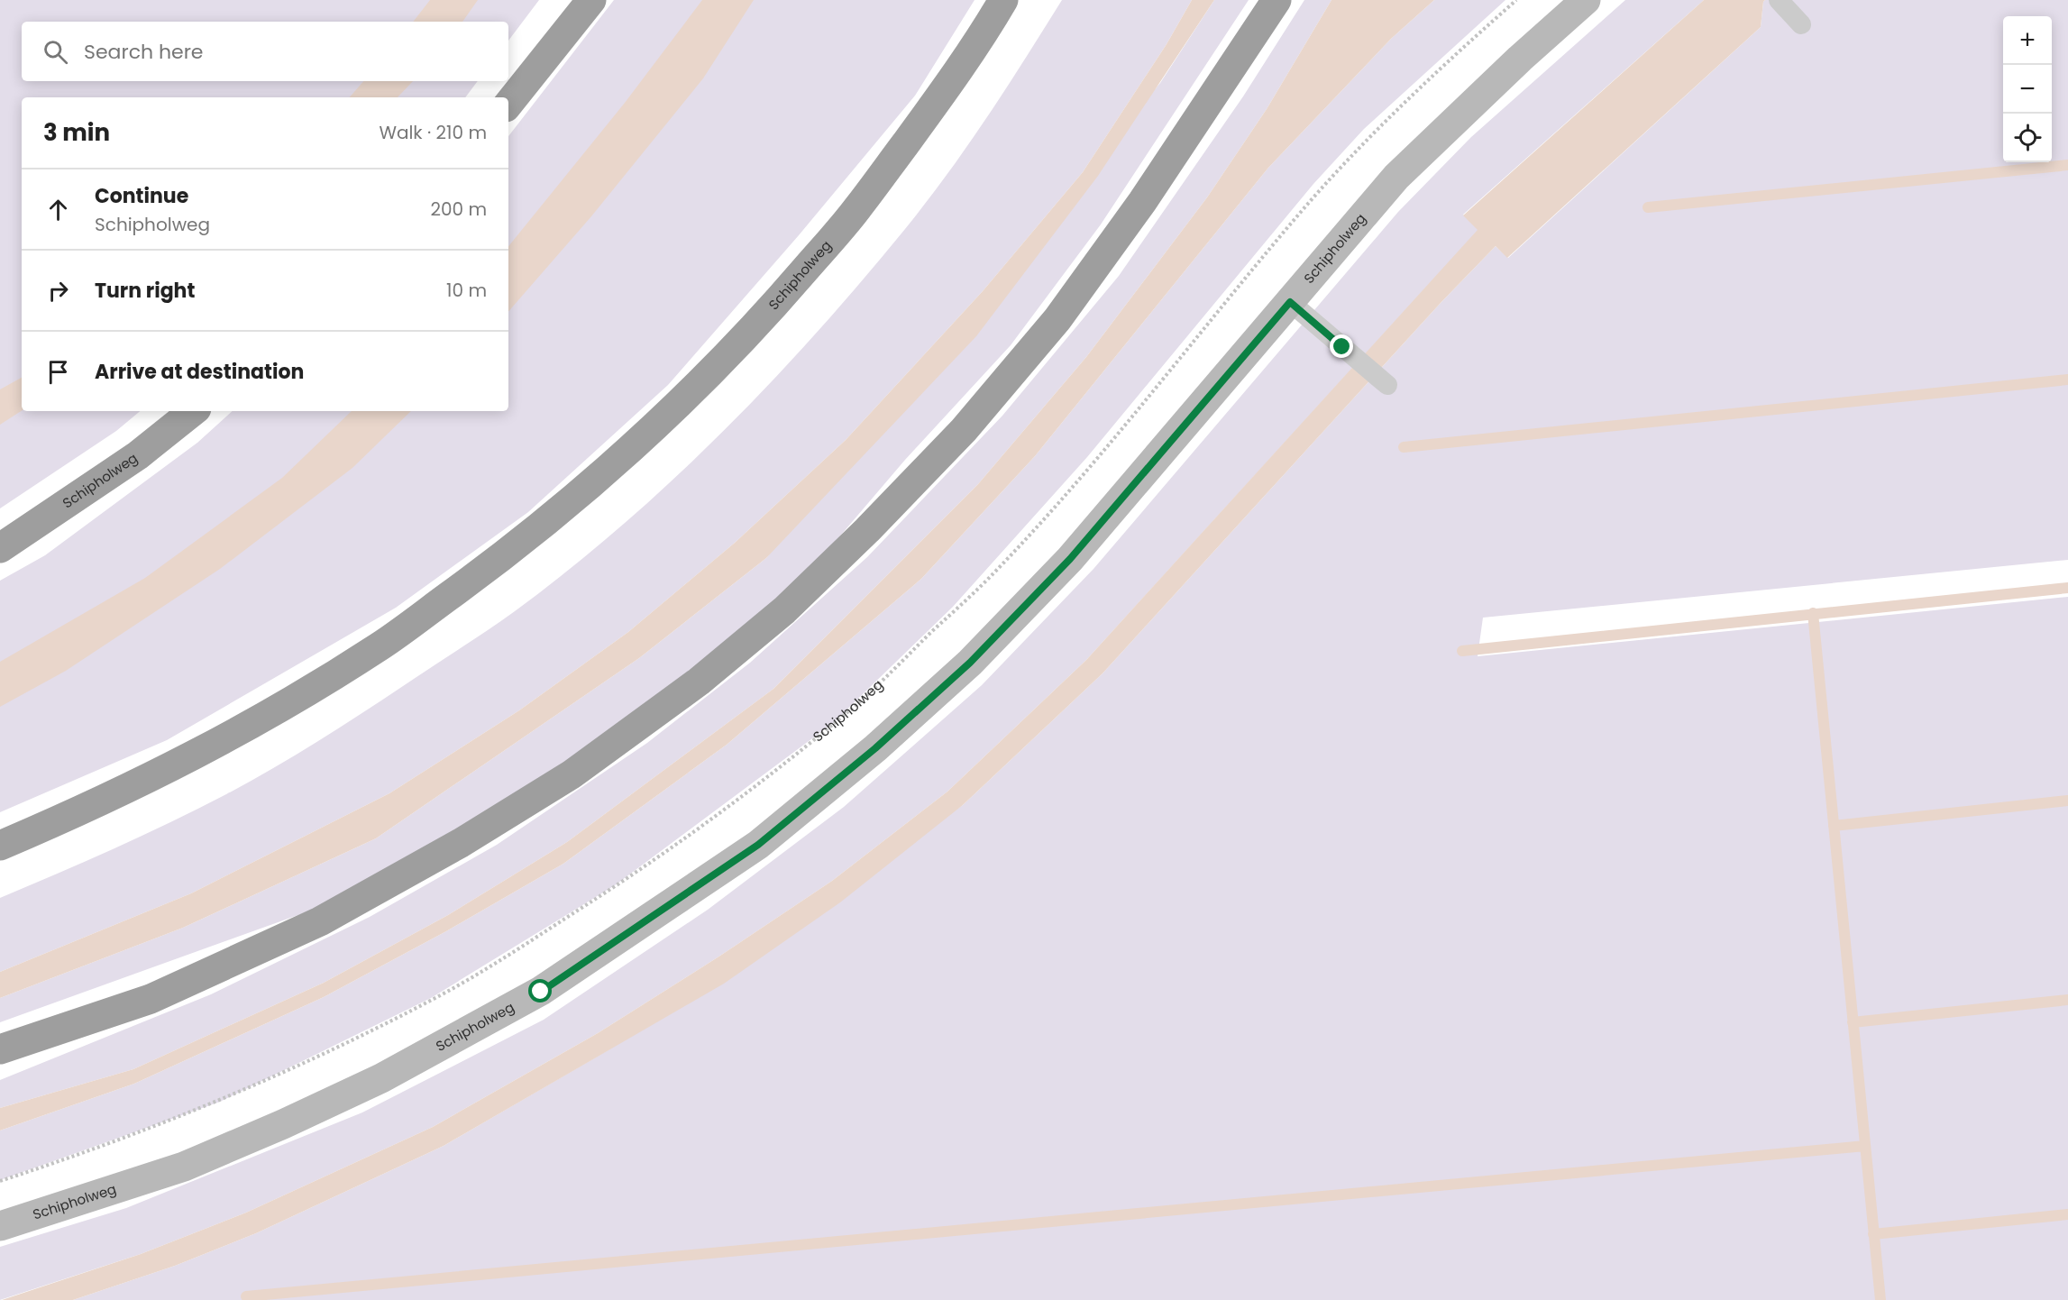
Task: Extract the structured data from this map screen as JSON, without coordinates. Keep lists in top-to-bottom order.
{
  "streets": {
    "highway": ["Schipholweg"]
  },
  "page": {
    "map_buttons": ["+", "−"],
    "search": "Search here",
    "heading": ["3 min", "Walk · 210 m"],
    "list": [
      ["Continue", "Schipholweg", "200 m"],
      ["Turn right", "10 m"],
      "Arrive at destination"
    ]
  }
}
